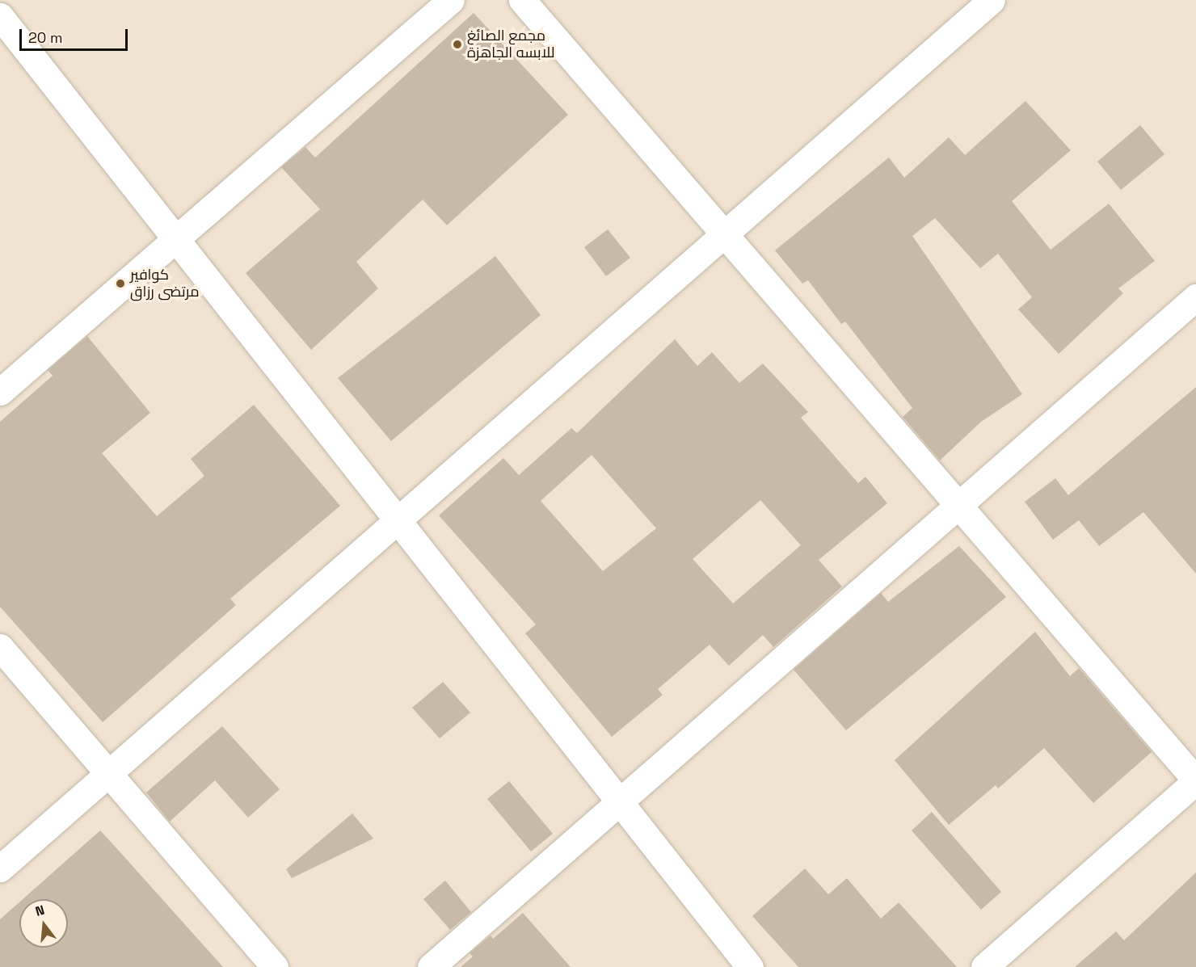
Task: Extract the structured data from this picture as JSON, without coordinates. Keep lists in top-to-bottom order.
{
  "places": ["مجمع الصائغ للابسه الجاهزة", "كوافير مرتضى رزاق"],
  "scale_bar": "20 m",
  "north": "top"
}
